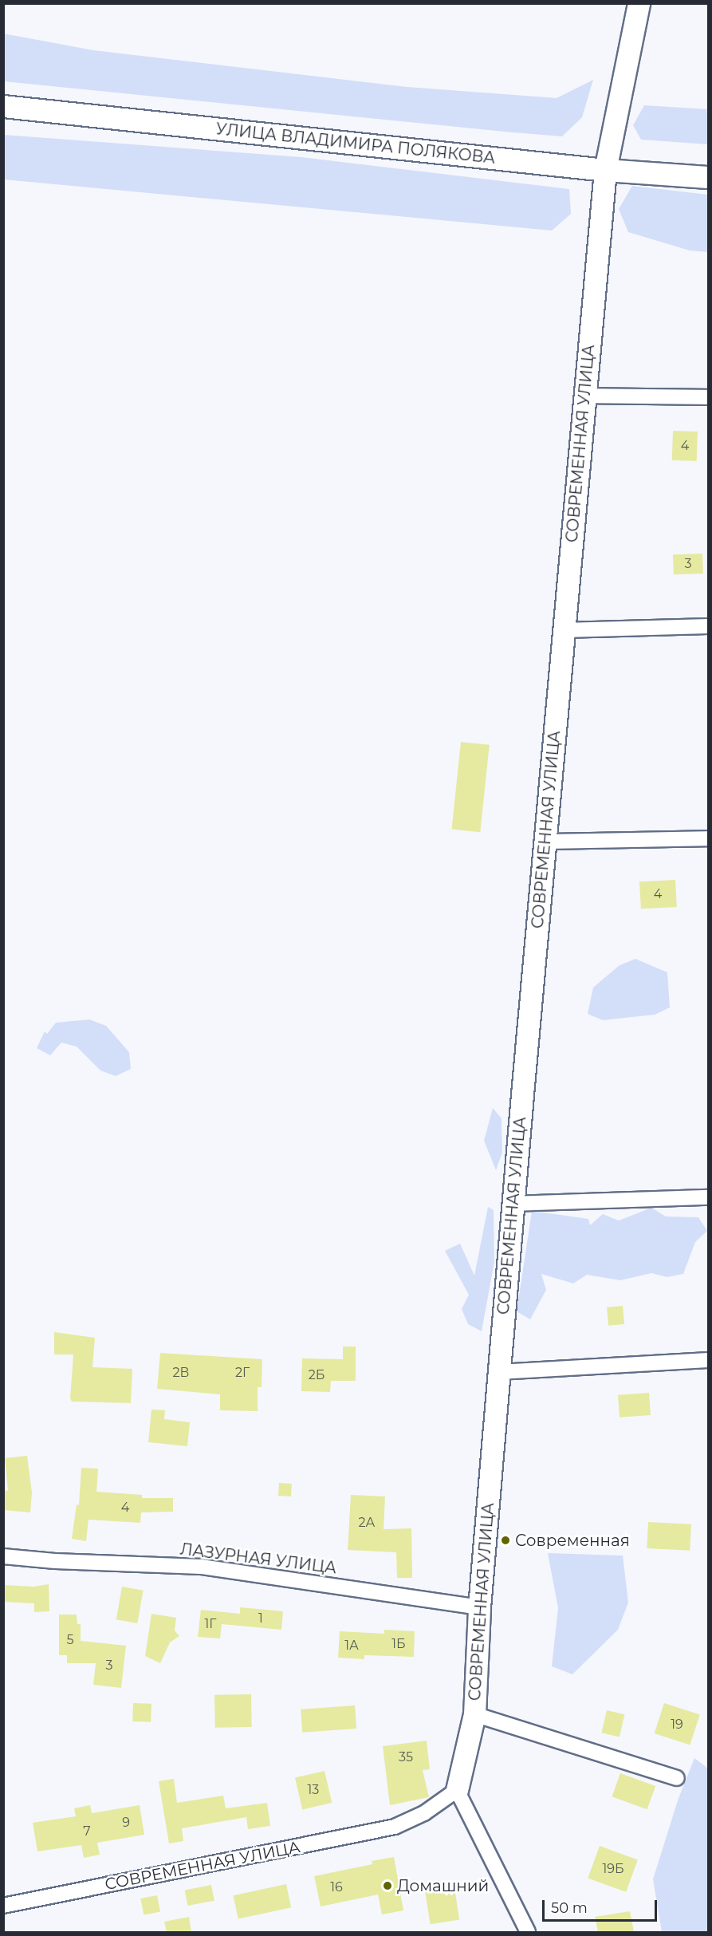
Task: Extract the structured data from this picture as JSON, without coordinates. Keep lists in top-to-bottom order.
{
  "streets": {
    "street": ["УЛИЦА ВЛАДИМИРА ПОЛЯКОВА", "СОВРЕМЕННАЯ УЛИЦА", "ЛАЗУРНАЯ УЛИЦА"]
  },
  "crossings": [
    ["УЛИЦА ВЛАДИМИРА ПОЛЯКОВА", "СОВРЕМЕННАЯ УЛИЦА"],
    ["СОВРЕМЕННАЯ УЛИЦА", "ЛАЗУРНАЯ УЛИЦА"]
  ],
  "places": ["Современная", "Домашний"],
  "house_numbers": [
    "4",
    "3",
    "4",
    "2В",
    "2Г",
    "2Б",
    "4",
    "2А",
    "1",
    "1Г",
    "5",
    "1Б",
    "1А",
    "3",
    "19",
    "35",
    "13",
    "9",
    "7",
    "19Б",
    "16"
  ],
  "scale_bar": "50 m"
}
